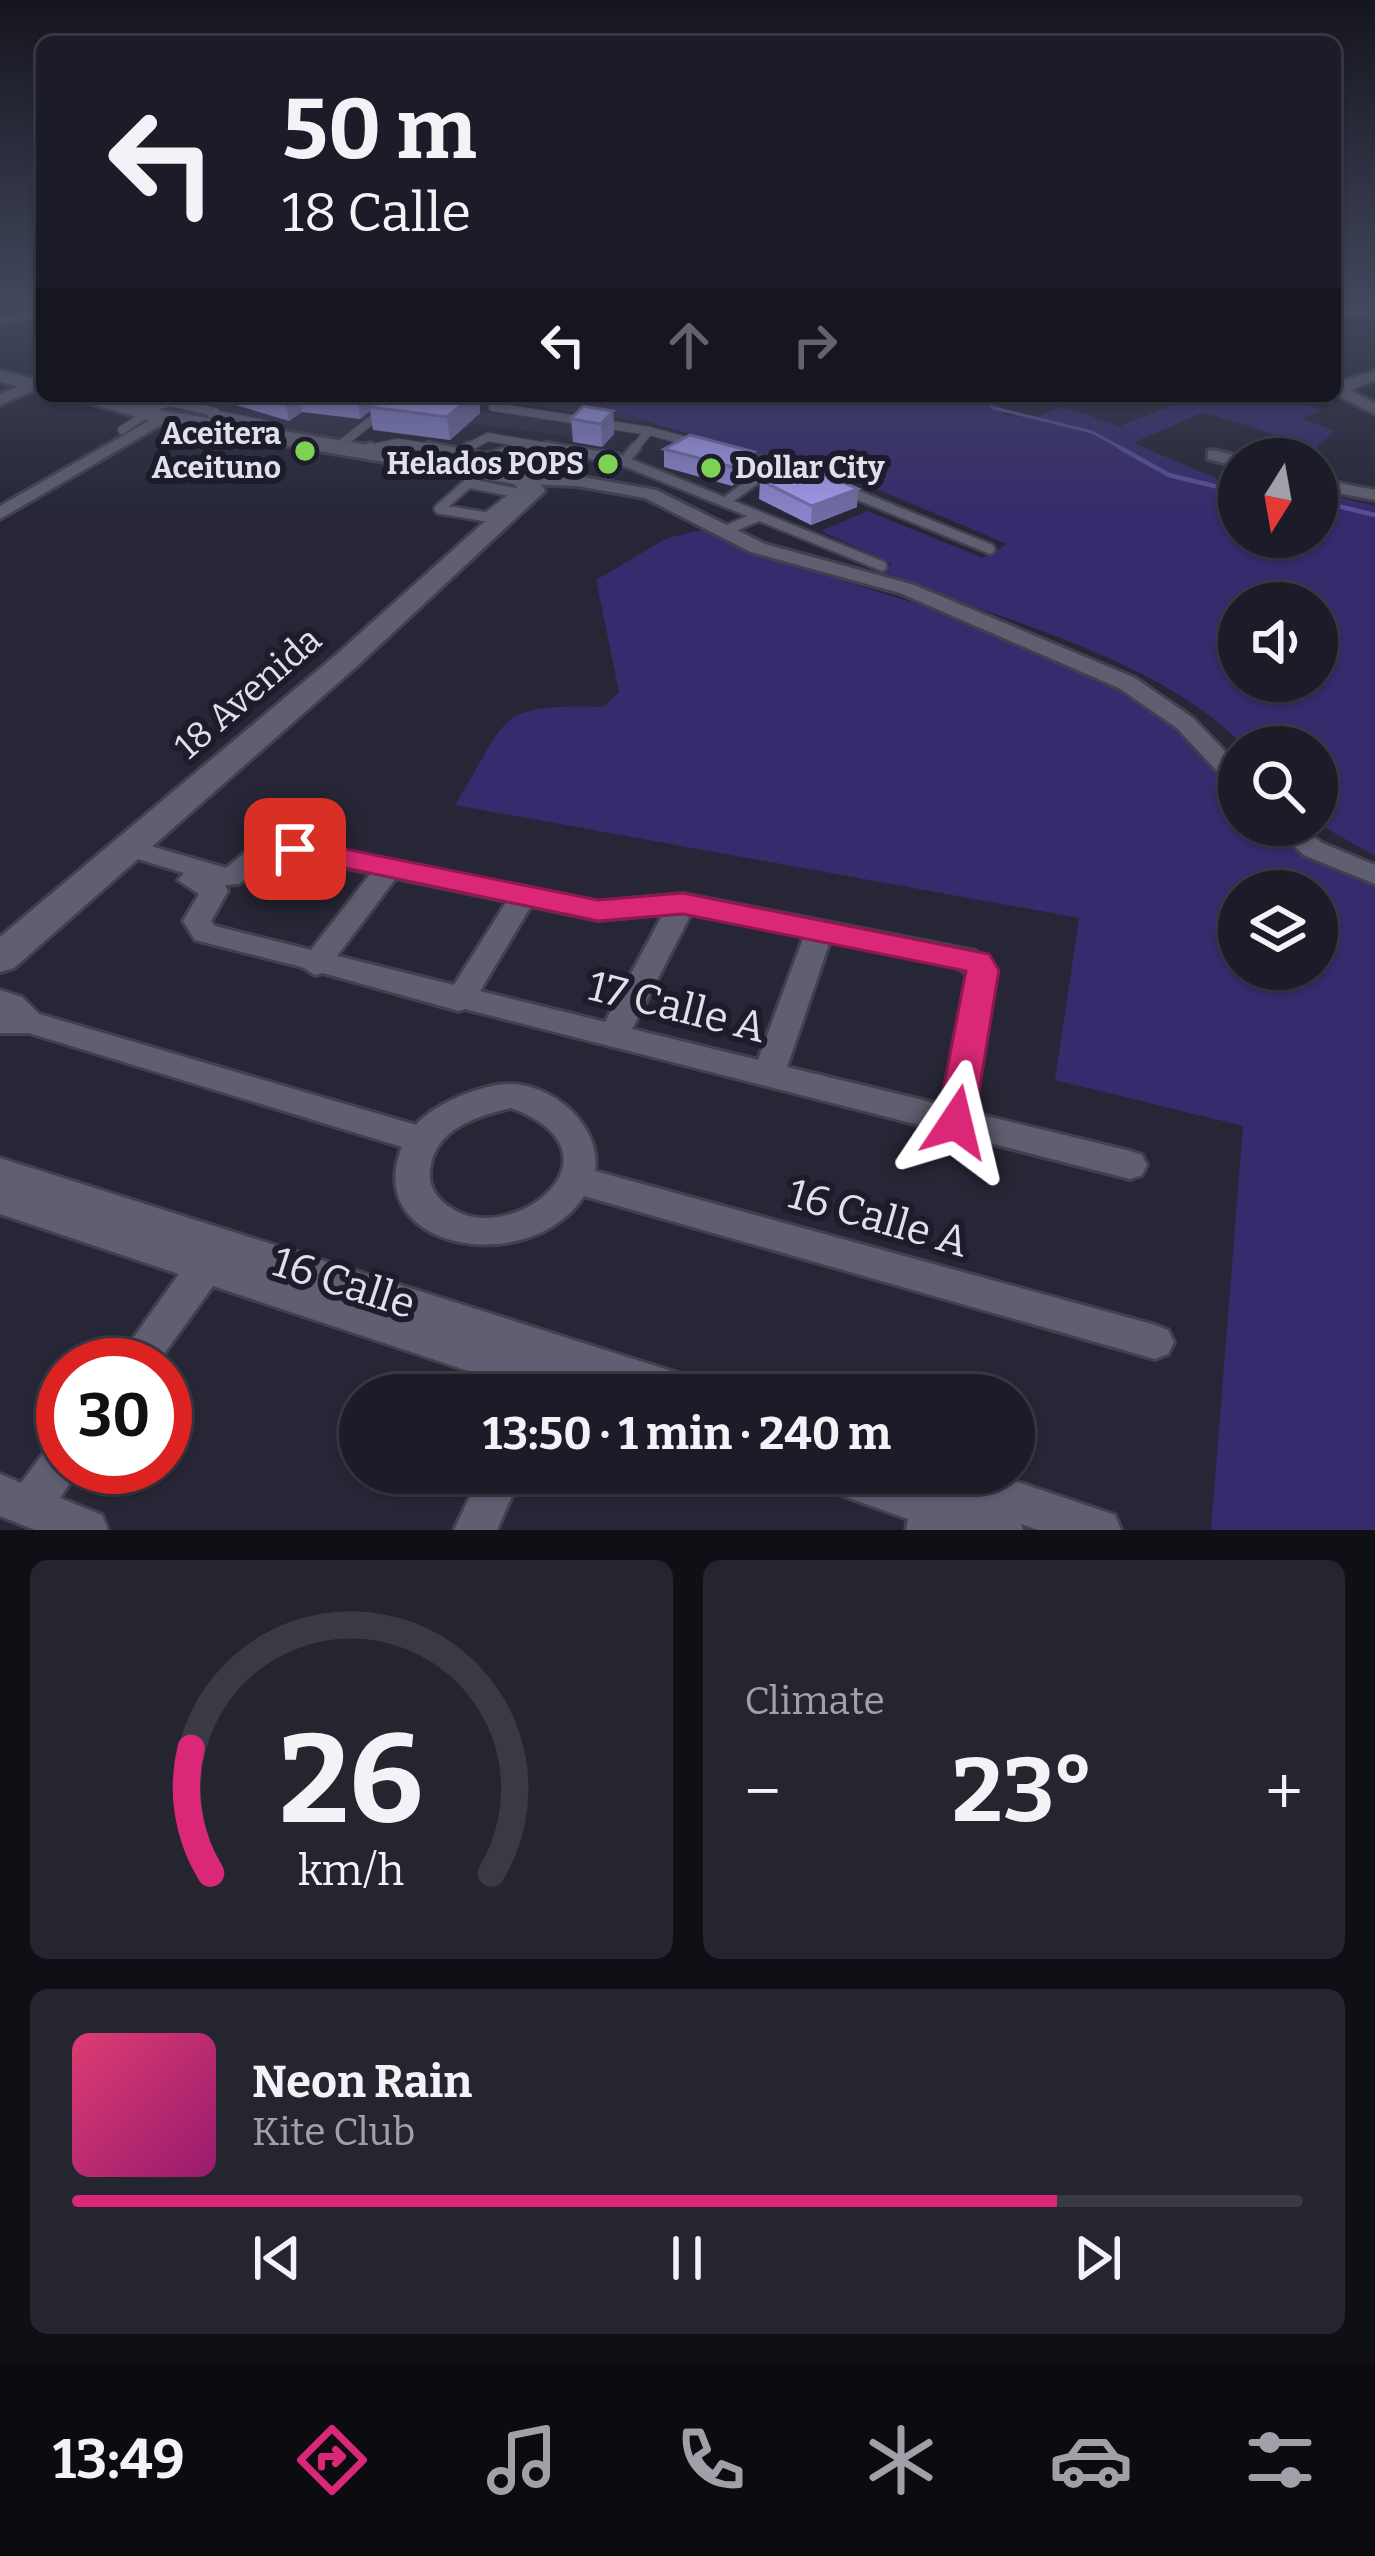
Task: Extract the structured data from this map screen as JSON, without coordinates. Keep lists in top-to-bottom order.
{
  "streets": {
    "street": [
      "18 Avenida",
      "17 Calle A",
      "16 Calle A",
      "16 Calle"
    ]
  },
  "places": ["Aceitera Aceituno", "Helados POPS", "Dollar City"],
  "north": "bottom",
  "page": {
    "turn": ["50 m", "18 Calle"],
    "limit": "30",
    "trip": "13:50 · 1 min · 240 m",
    "tile": "Climate",
    "heat": ["−", "23°", "+"],
    "song": ["Neon Rain", "Kite Club"],
    "tabs": "13:49",
    "gauge": ["26", "km/h"]
  }
}
